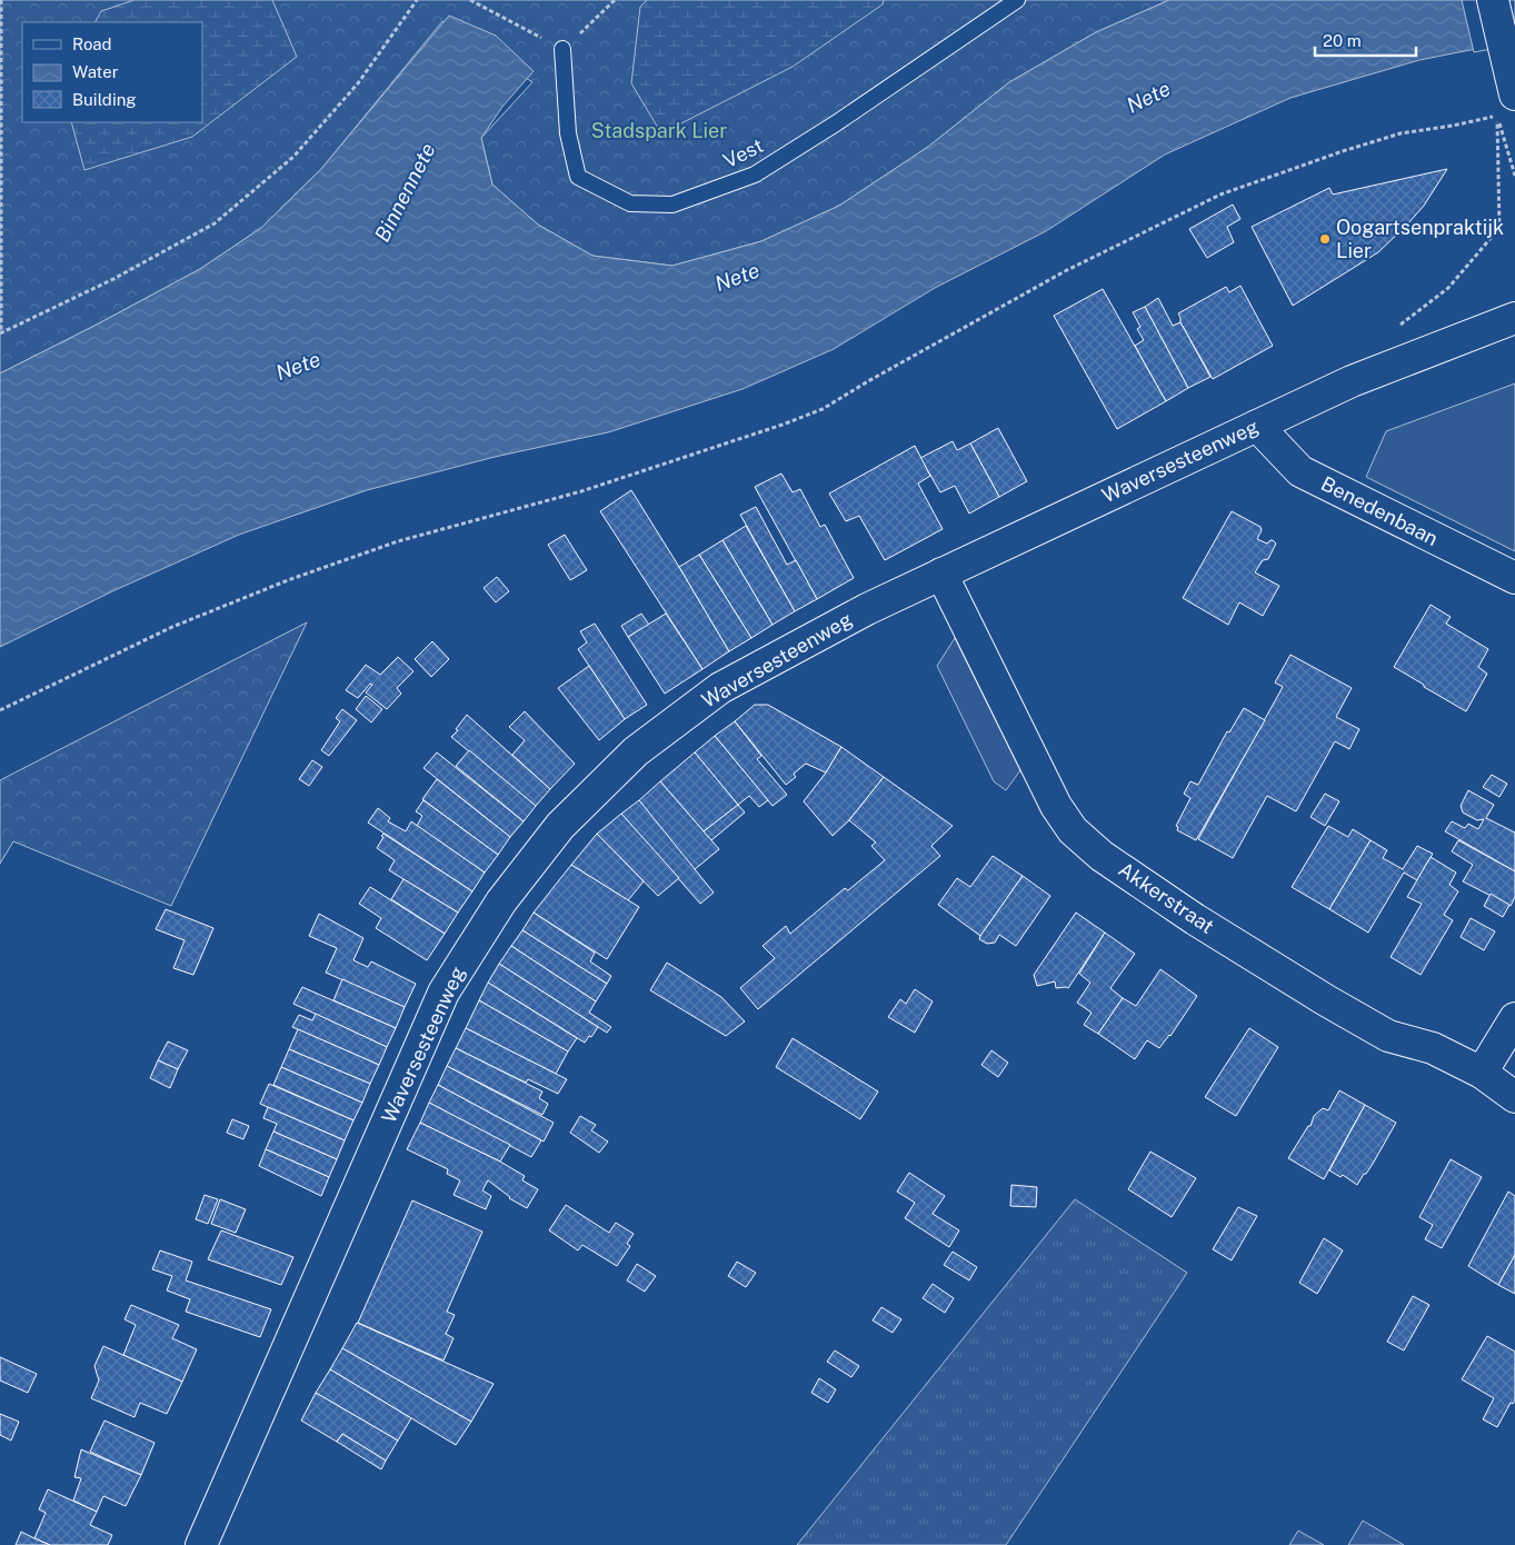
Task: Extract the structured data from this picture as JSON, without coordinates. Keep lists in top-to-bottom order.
{
  "streets": {
    "street": ["Waversesteenweg", "Benedenbaan", "Akkerstraat"],
    "lane": ["Vest"]
  },
  "crossings": [
    ["Waversesteenweg", "Benedenbaan"],
    ["Waversesteenweg", "Akkerstraat"]
  ],
  "water": ["Nete", "Binnennete"],
  "parks": ["Stadspark Lier"],
  "places": ["Oogartsenpraktijk Lier"],
  "legend": ["Road", "Water", "Building"],
  "scale_bar": "20 m"
}
